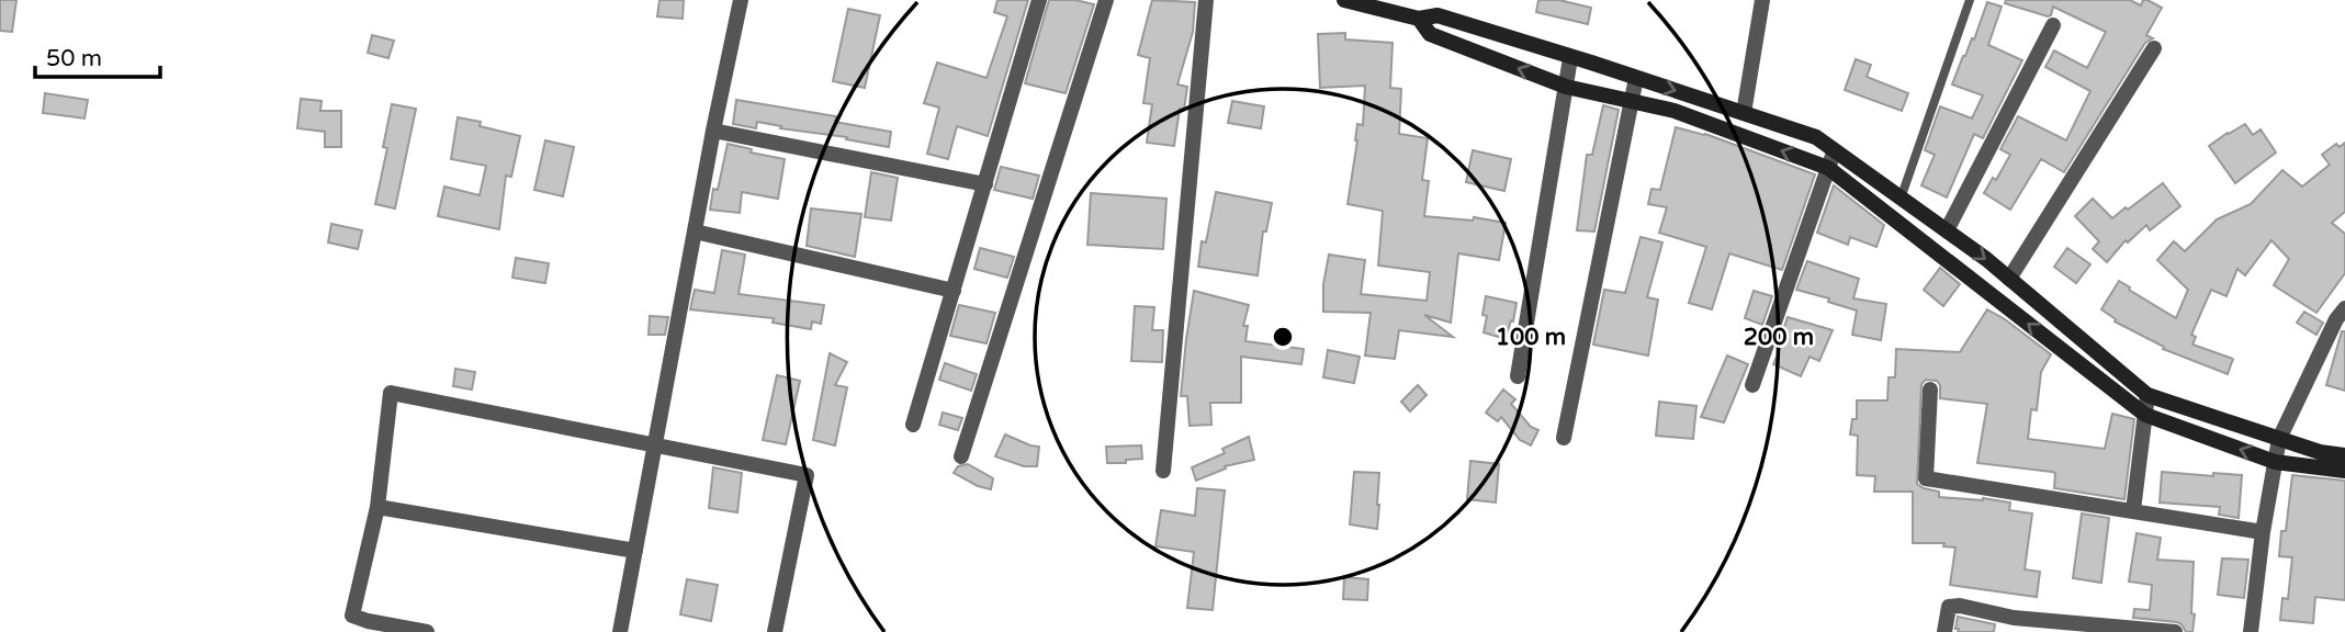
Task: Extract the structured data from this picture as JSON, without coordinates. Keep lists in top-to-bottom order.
{
  "scale_bar": "50 m",
  "rings": ["100 m", "200 m"]
}
